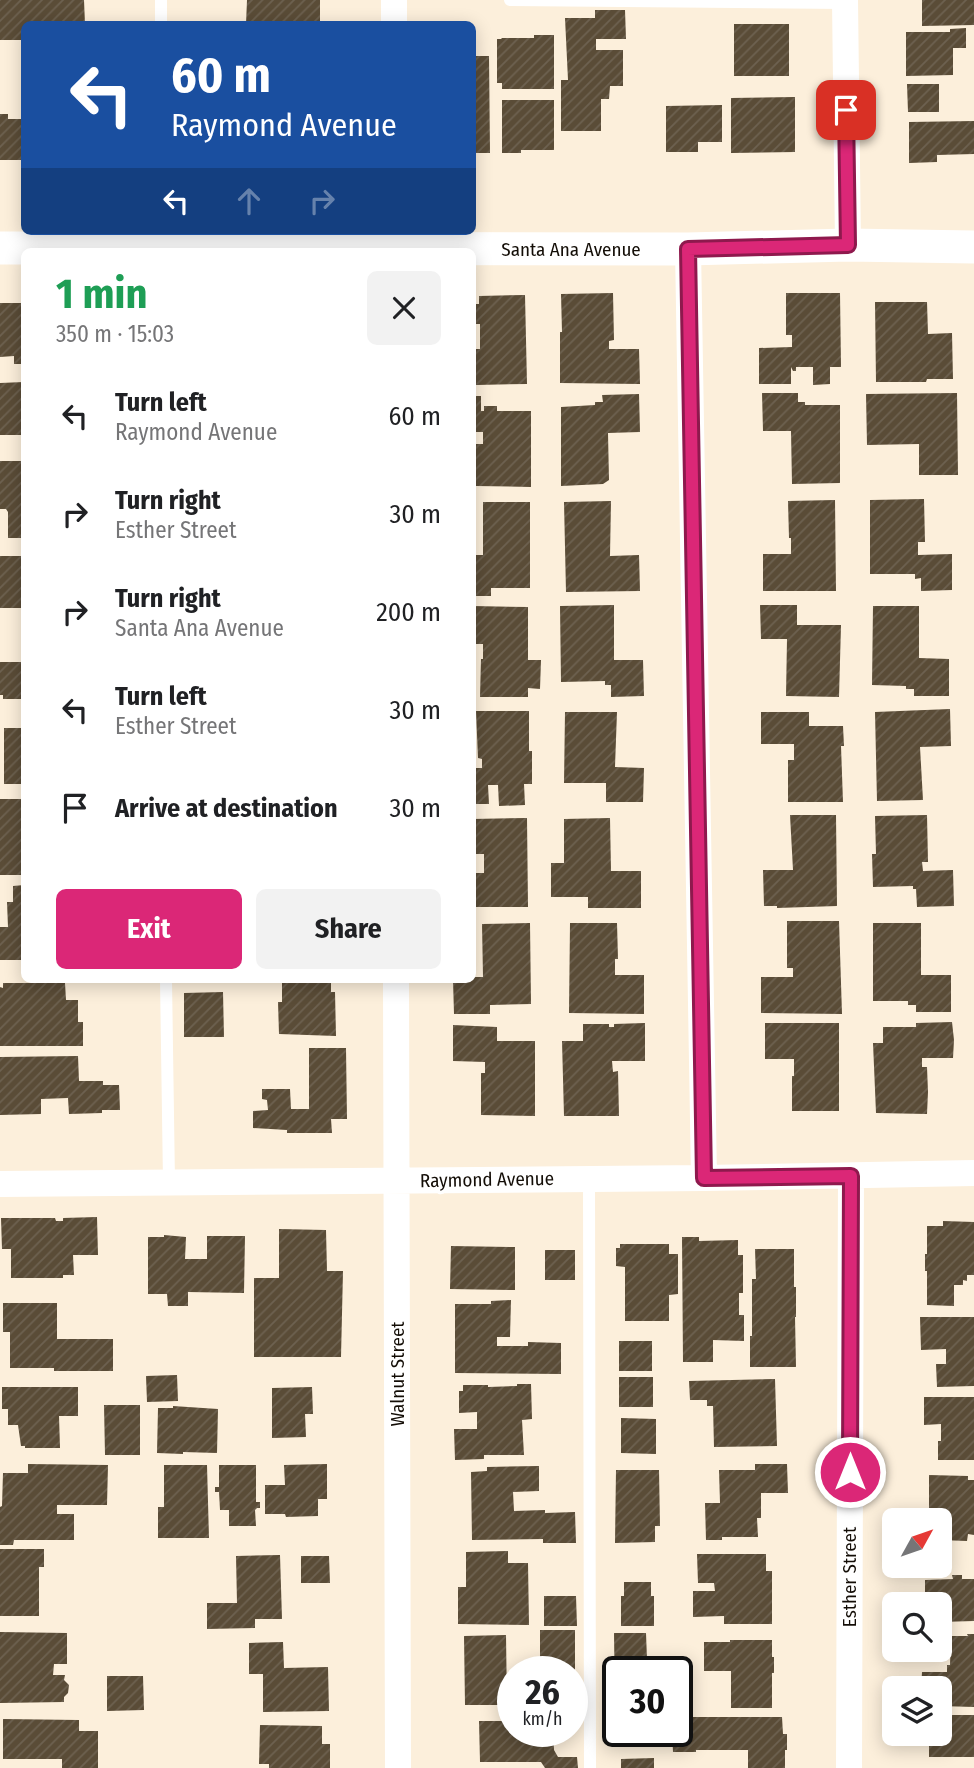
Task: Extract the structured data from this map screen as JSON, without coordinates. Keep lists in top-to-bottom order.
{
  "streets": {
    "street": [
      "Santa Ana Avenue",
      "Raymond Avenue",
      "Walnut Street",
      "Esther Street"
    ]
  },
  "crossings": [
    ["Raymond Avenue", "Walnut Street"],
    ["Raymond Avenue", "Esther Street"]
  ],
  "north": "top right",
  "page": {
    "turn": ["60 m", "Raymond Avenue"],
    "heading": ["1 min", "350 m · 15:03"],
    "list": [
      {
        "name": "Turn left",
        "note": "Raymond Avenue",
        "value": "60 m"
      },
      {
        "name": "Turn right",
        "note": "Esther Street",
        "value": "30 m"
      },
      {
        "name": "Turn right",
        "note": "Santa Ana Avenue",
        "value": "200 m"
      },
      {
        "name": "Turn left",
        "note": "Esther Street",
        "value": "30 m"
      },
      {
        "name": "Arrive at destination",
        "value": "30 m"
      }
    ],
    "buttons": ["Exit", "Share"],
    "speed": "26 km/h",
    "limit": "30"
  }
}
